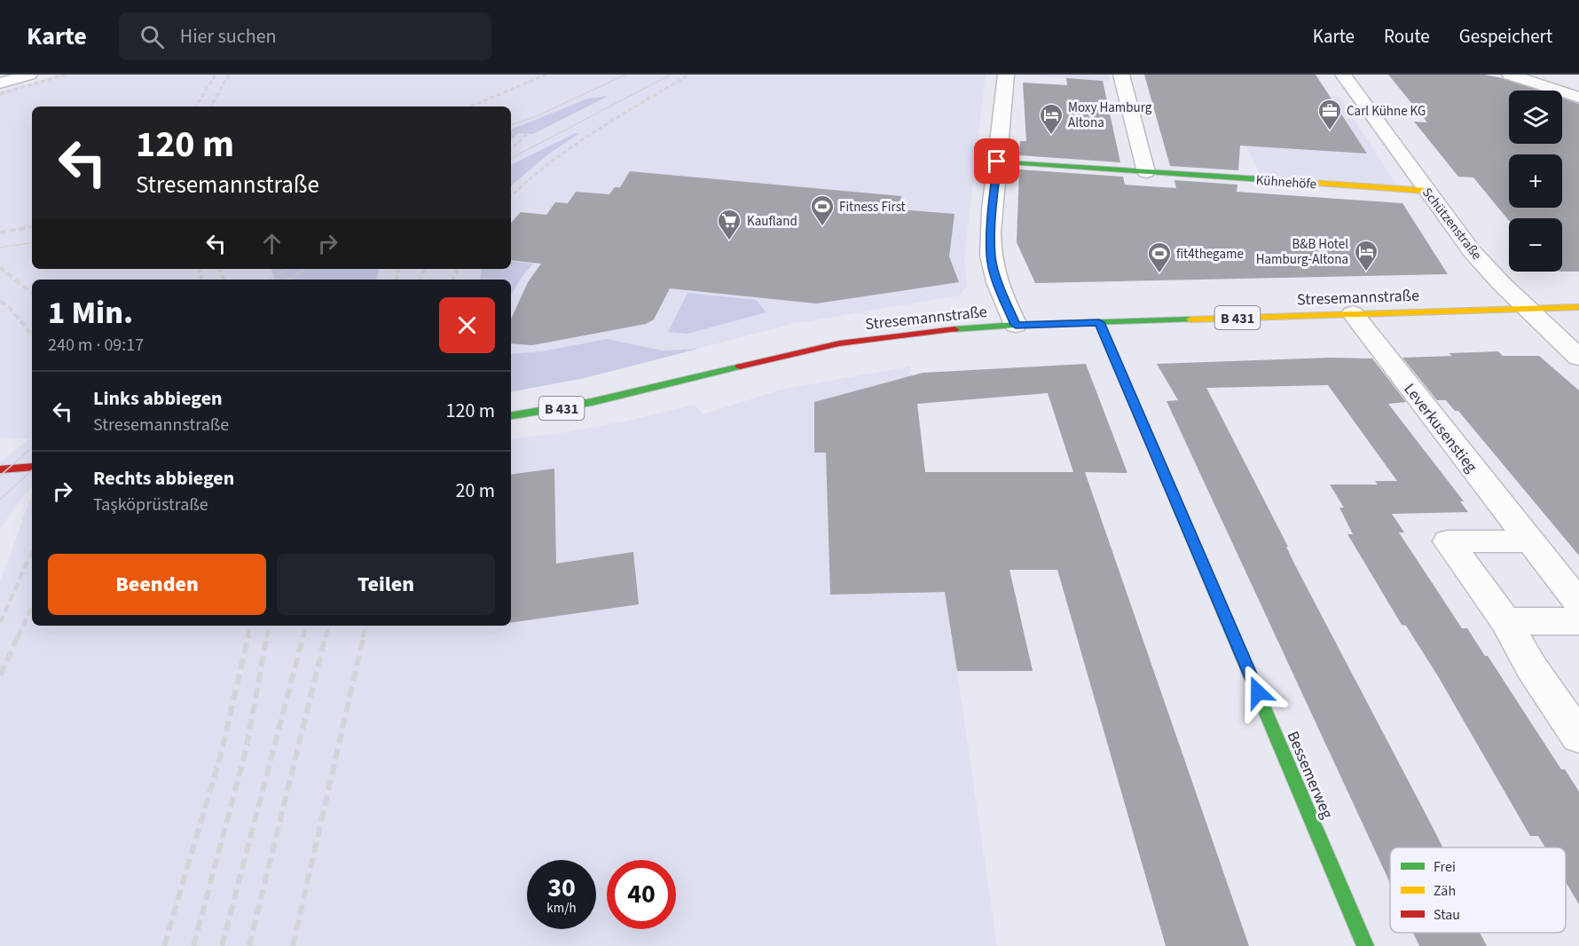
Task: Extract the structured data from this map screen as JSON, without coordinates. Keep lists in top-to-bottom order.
{
  "streets": {
    "main road": [
      "Kühnehöfe",
      "Stresemannstraße",
      "B 431",
      "Bessemerweg"
    ],
    "street": ["Schützenstraße", "Leverkusenstieg"]
  },
  "crossings": [
    ["Kühnehöfe", "Schützenstraße"],
    ["Schützenstraße", "Stresemannstraße"],
    ["Stresemannstraße", "Leverkusenstieg"],
    ["Stresemannstraße", "Bessemerweg"]
  ],
  "places": {
    "office": ["Carl Kühne KG"],
    "hotel": ["Moxy Hamburg Altona", "B&B Hotel Hamburg-Altona"],
    "sports": ["Fitness First", "fit4thegame"],
    "supermarket": ["Kaufland"]
  },
  "legend": ["Frei", "Zäh", "Stau"],
  "page": {
    "header": "Karte",
    "search": "Hier suchen",
    "nav": ["Karte", "Route", "Gespeichert"],
    "map_buttons": ["+", "−"],
    "turn": ["120 m", "Stresemannstraße"],
    "heading": ["1 Min.", "240 m · 09:17"],
    "list": [
      {
        "name": "Links abbiegen",
        "note": "Stresemannstraße",
        "value": "120 m"
      },
      {
        "name": "Rechts abbiegen",
        "note": "Taşköprüstraße",
        "value": "20 m"
      }
    ],
    "buttons": ["Beenden", "Teilen"],
    "speed": "30 km/h",
    "limit": "40"
  }
}
